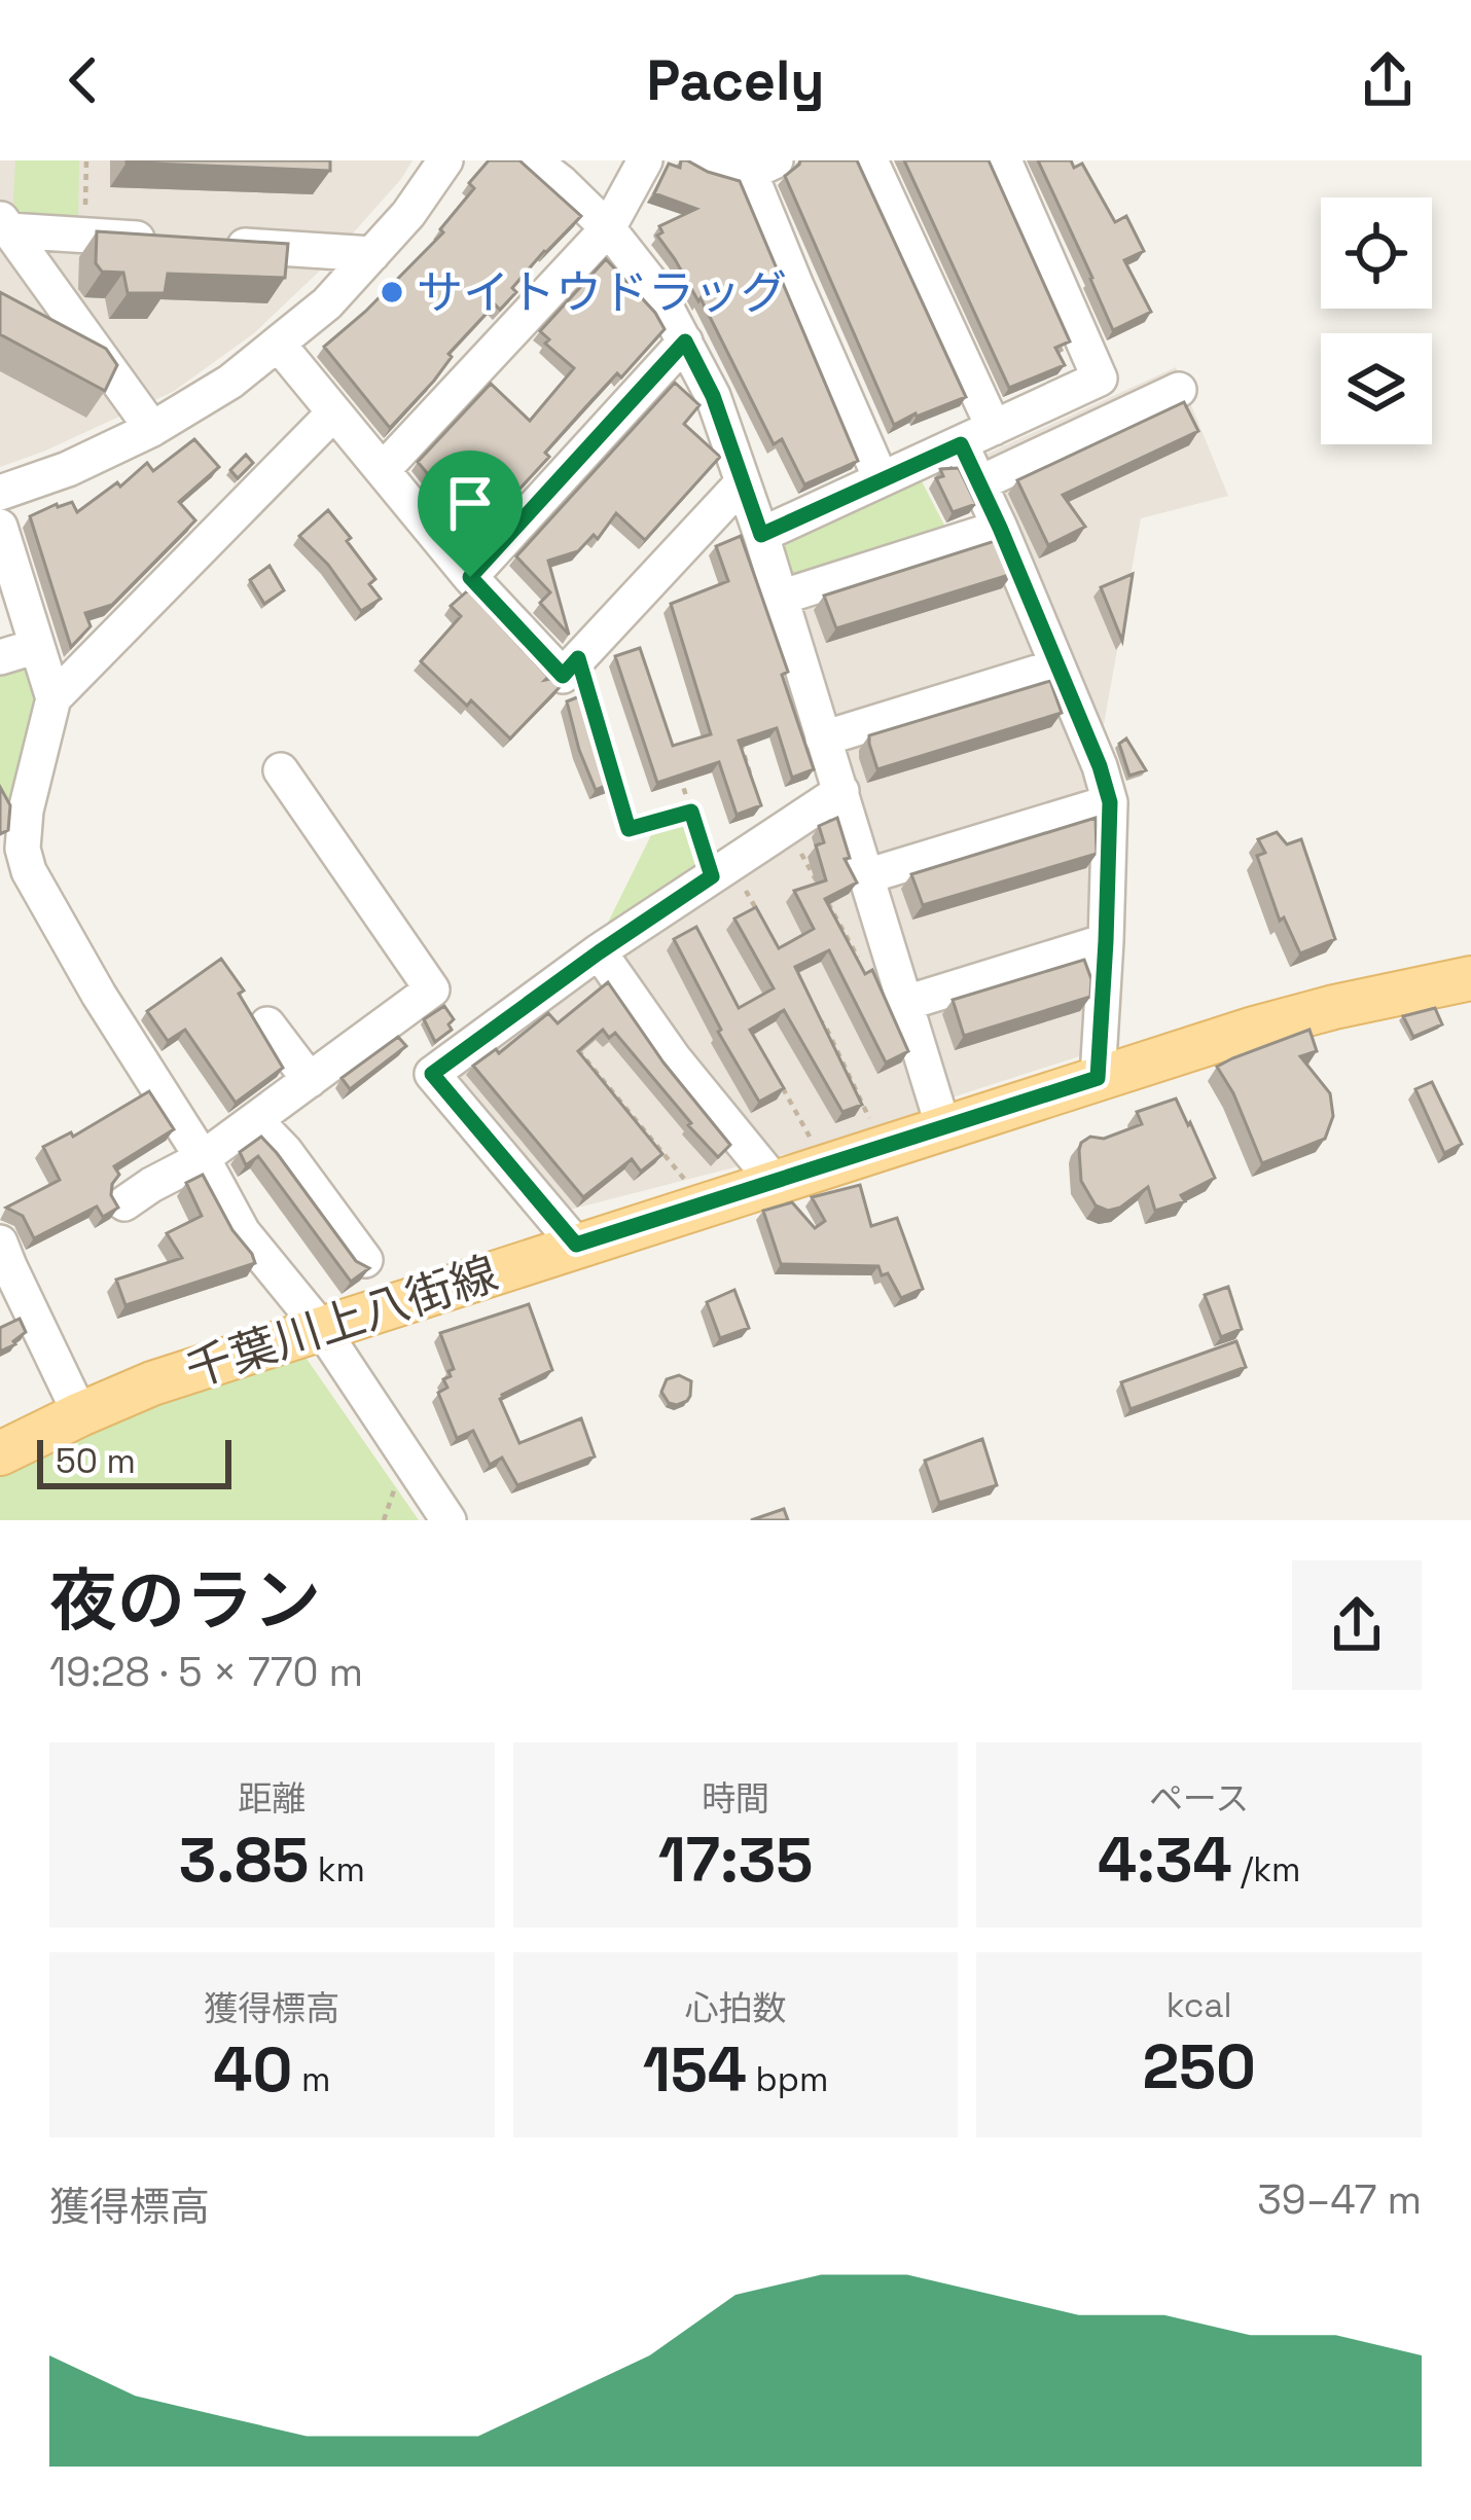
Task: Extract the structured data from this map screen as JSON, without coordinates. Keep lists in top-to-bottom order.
{
  "streets": {
    "main road": ["千葉川上八街線"]
  },
  "places": ["サイトウドラッグ"],
  "scale_bar": "50 m",
  "page": {
    "header": "Pacely",
    "scale": "50 m",
    "heading": ["夜のラン", "19:28 · 5 × 770 m"],
    "stats": [
      ["距離", "3.85 km"],
      ["時間", "17:35"],
      ["ペース", "4:34 /km"],
      ["獲得標高", "40 m"],
      ["心拍数", "154 bpm"],
      ["kcal", "250"]
    ],
    "chart": ["獲得標高", "39–47 m"]
  }
}
